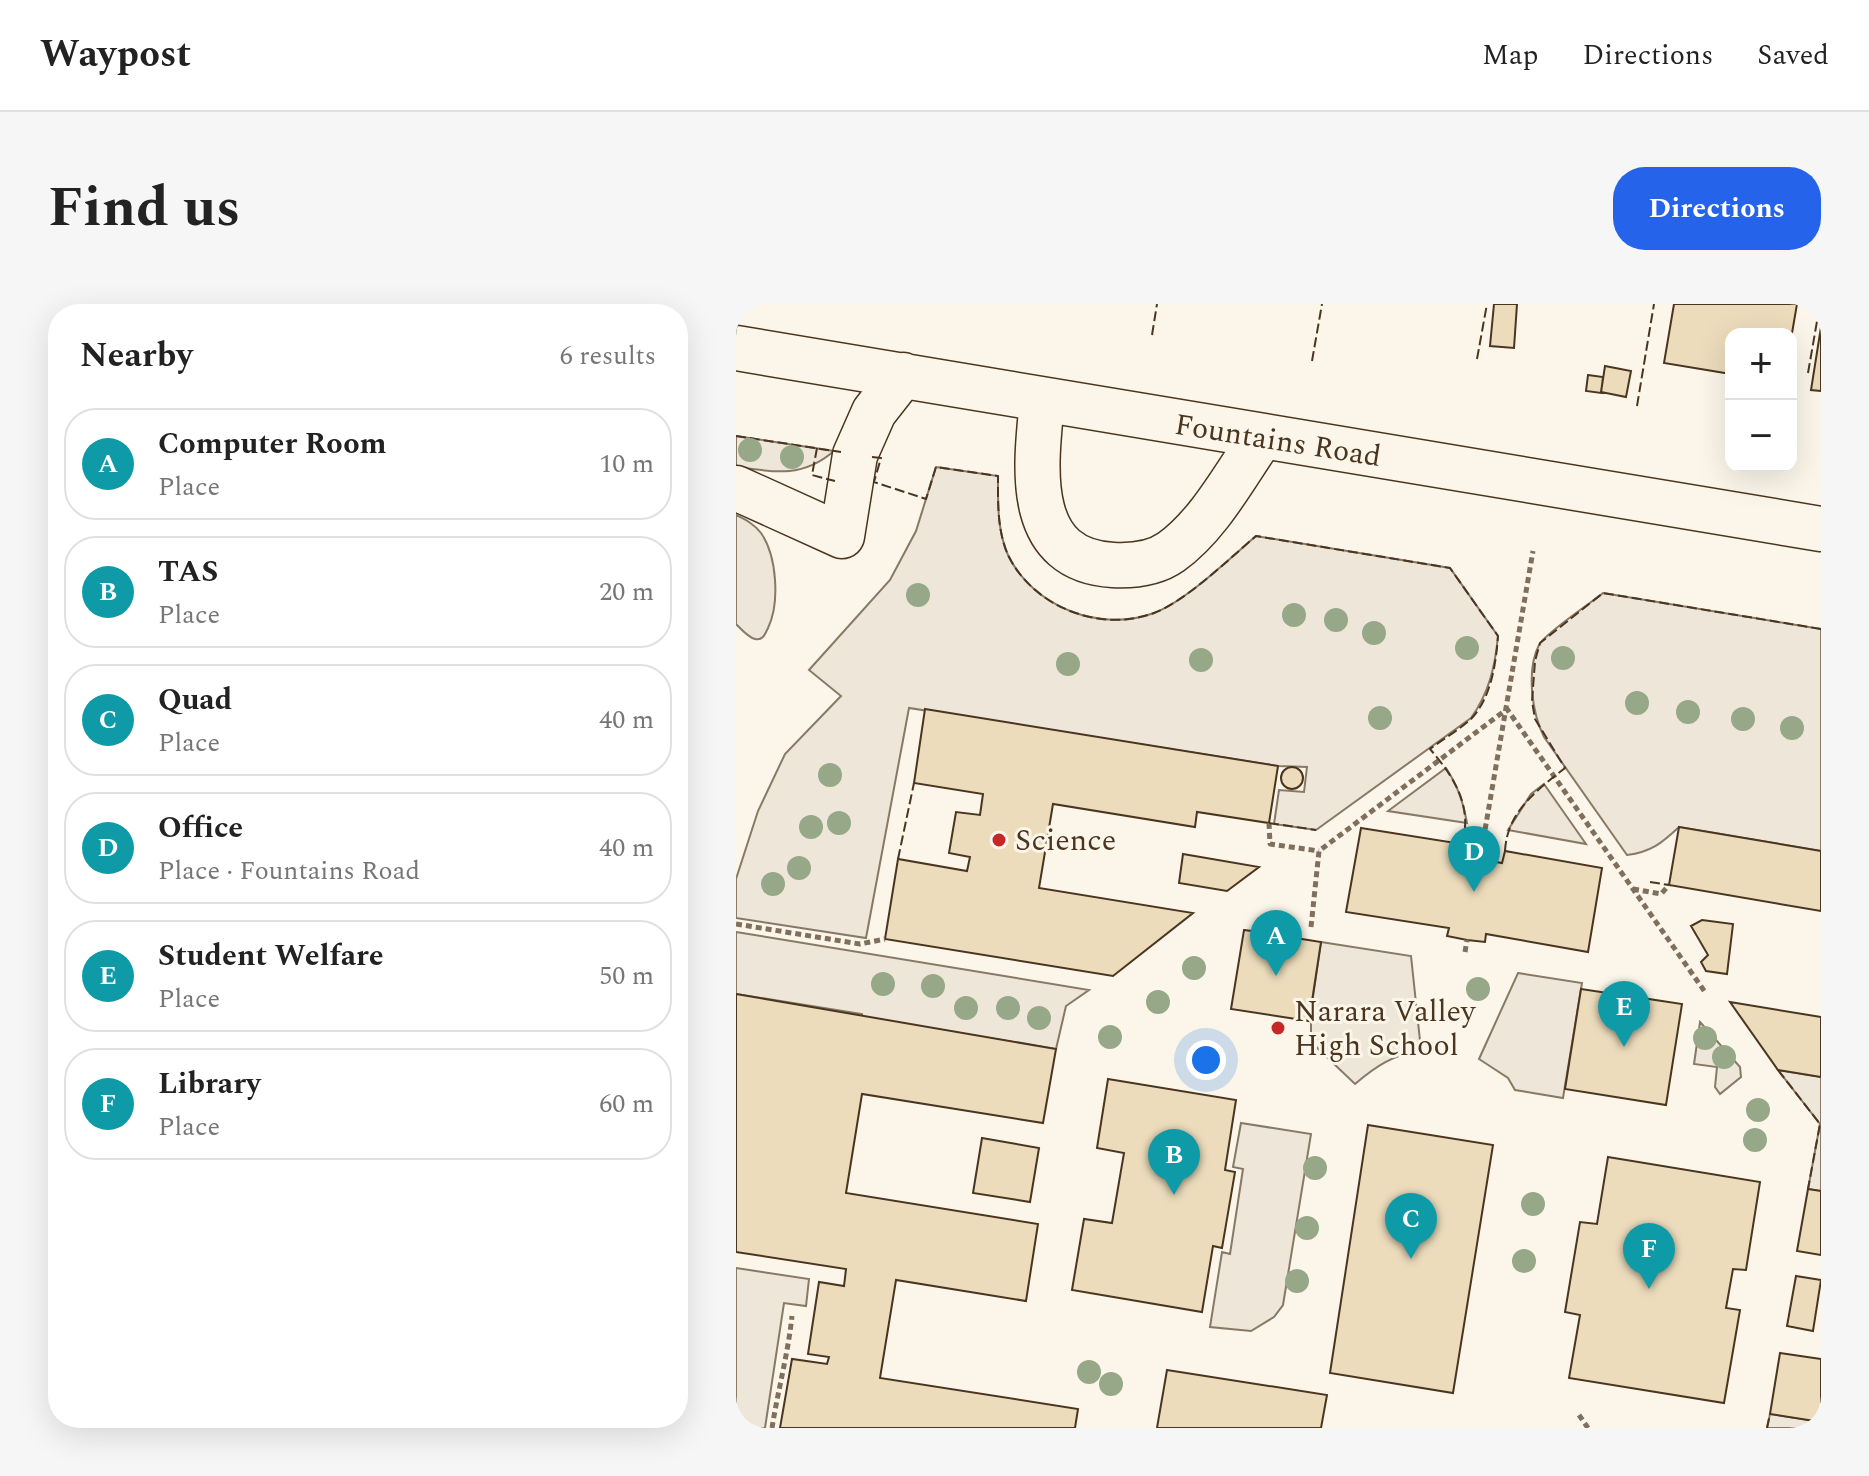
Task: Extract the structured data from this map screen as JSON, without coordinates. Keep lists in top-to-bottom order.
{
  "streets": {
    "street": ["Fountains Road"]
  },
  "places": ["Science", "Narara Valley High School"],
  "page": {
    "header": "Waypost",
    "nav": ["Map", "Directions", "Saved"],
    "title": "Find us",
    "buttons": "Directions",
    "heading": ["Nearby", "6 results"],
    "map_buttons": ["+", "−"],
    "list": [
      {
        "mark": "A",
        "name": "Computer Room",
        "note": "Place",
        "value": "10 m"
      },
      {
        "mark": "B",
        "name": "TAS",
        "note": "Place",
        "value": "20 m"
      },
      {
        "mark": "C",
        "name": "Quad",
        "note": "Place",
        "value": "40 m"
      },
      {
        "mark": "D",
        "name": "Office",
        "note": "Place · Fountains Road",
        "value": "40 m"
      },
      {
        "mark": "E",
        "name": "Student Welfare",
        "note": "Place",
        "value": "50 m"
      },
      {
        "mark": "F",
        "name": "Library",
        "note": "Place",
        "value": "60 m"
      }
    ],
    "pins": [
      "D",
      "A",
      "E",
      "B",
      "C",
      "F"
    ]
  }
}
